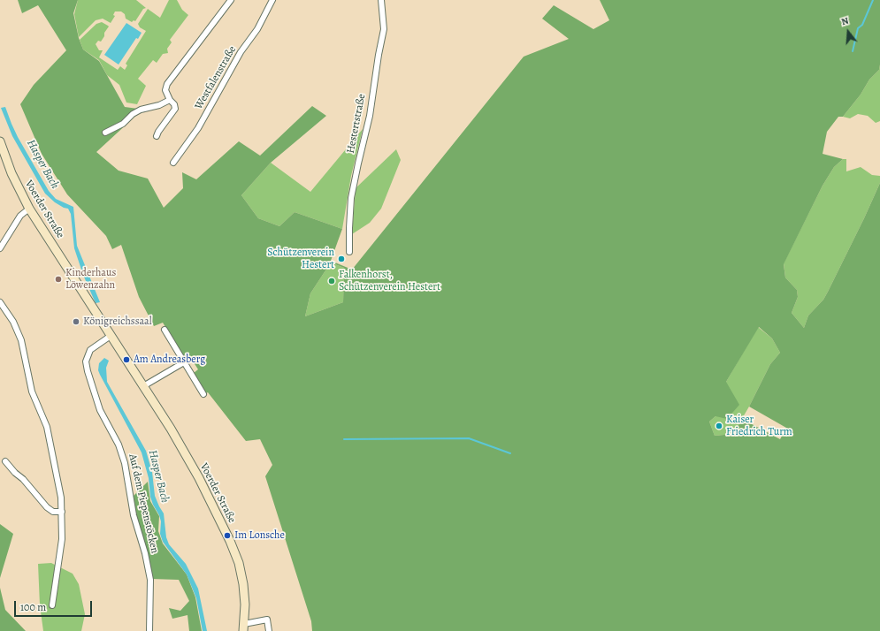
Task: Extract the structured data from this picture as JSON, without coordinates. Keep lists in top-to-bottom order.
{
  "streets": {
    "main road": ["Voerder Straße"],
    "street": ["Westfalenstraße", "Hestertstraße", "Auf dem Piepenstöcken"]
  },
  "crossings": [
    ["Voerder Straße", "Auf dem Piepenstöcken"]
  ],
  "water": ["Hasper Bach"],
  "places": [
    "Schützenverein Hestert",
    "Kinderhaus Löwenzahn",
    "Falkenhorst, Schützenverein Hestert",
    "Königreichssaal",
    "Am Andreasberg",
    "Kaiser Friedrich Turm",
    "Im Lonsche"
  ],
  "scale_bar": "100 m",
  "north": "top"
}
